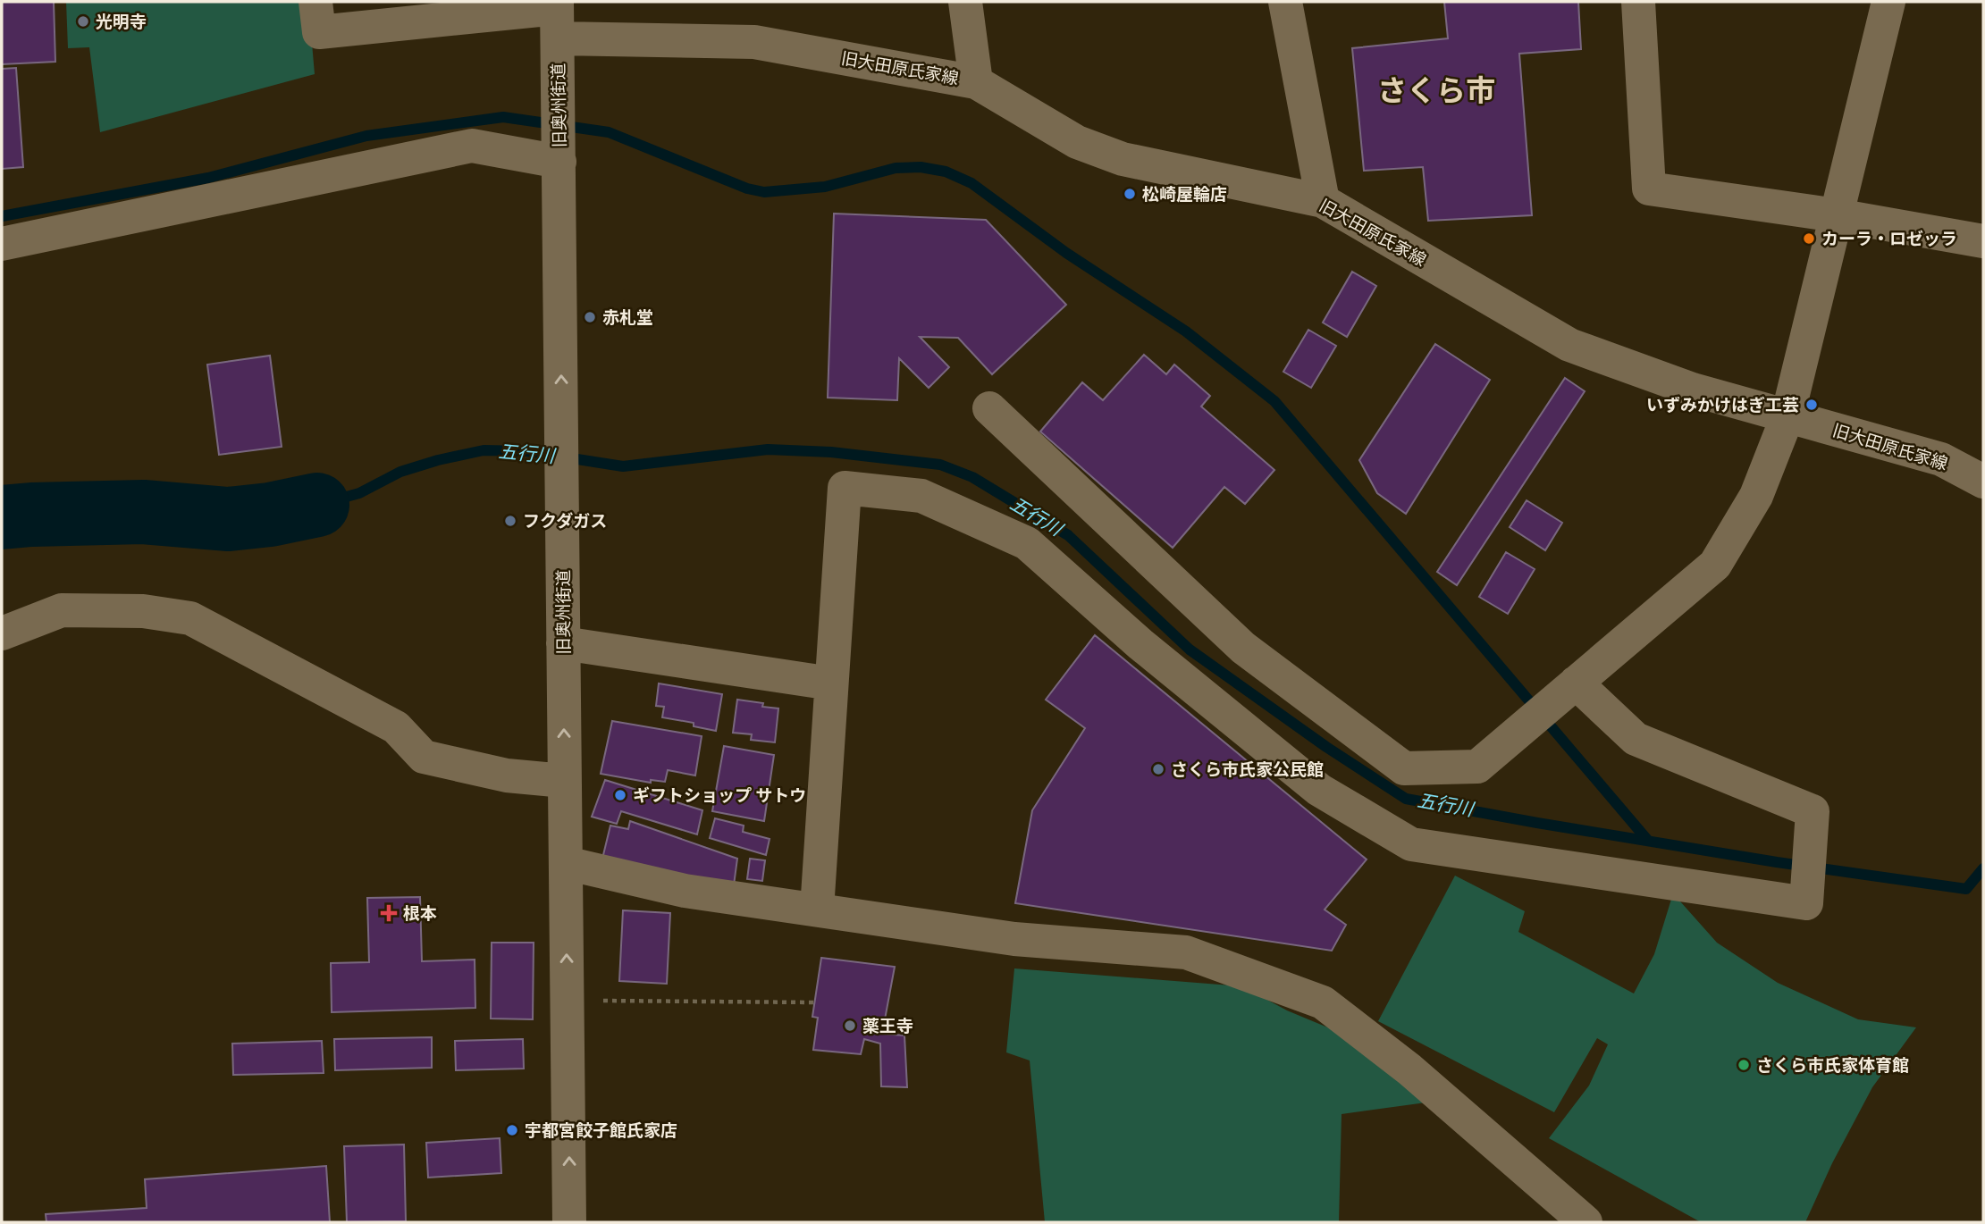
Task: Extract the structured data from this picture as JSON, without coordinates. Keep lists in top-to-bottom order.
{
  "streets": {
    "street": ["旧大田原氏家線", "旧奥州街道"]
  },
  "crossings": [
    ["旧大田原氏家線", "旧奥州街道"]
  ],
  "one_way": ["旧奥州街道"],
  "districts": ["さくら市"],
  "water": ["五行川"],
  "places": {
    "other": [
      "光明寺",
      "松崎屋輪店",
      "カーラ・ロゼッラ",
      "赤札堂",
      "いずみかけはぎ工芸",
      "フクダガス",
      "さくら市氏家公民館",
      "ギフトショップ サトウ",
      "薬王寺",
      "さくら市氏家体育館",
      "宇都宮餃子館氏家店"
    ],
    "health": ["根本"]
  }
}
